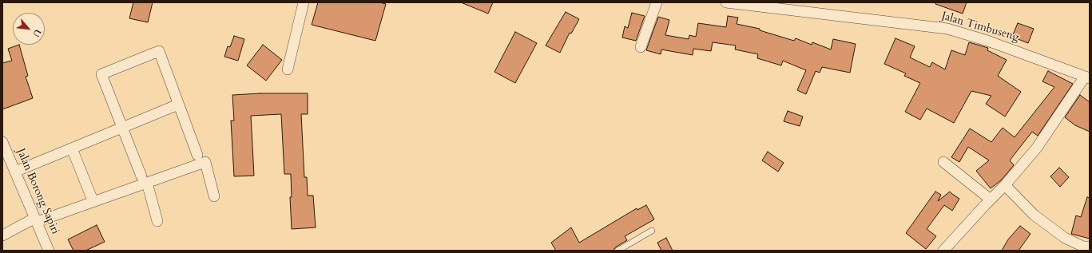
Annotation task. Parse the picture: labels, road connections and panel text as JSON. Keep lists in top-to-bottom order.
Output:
{
  "streets": {
    "street": ["Jalan Timbuseng", "Jalan Borong Sapiri"]
  },
  "north": "bottom right"
}
